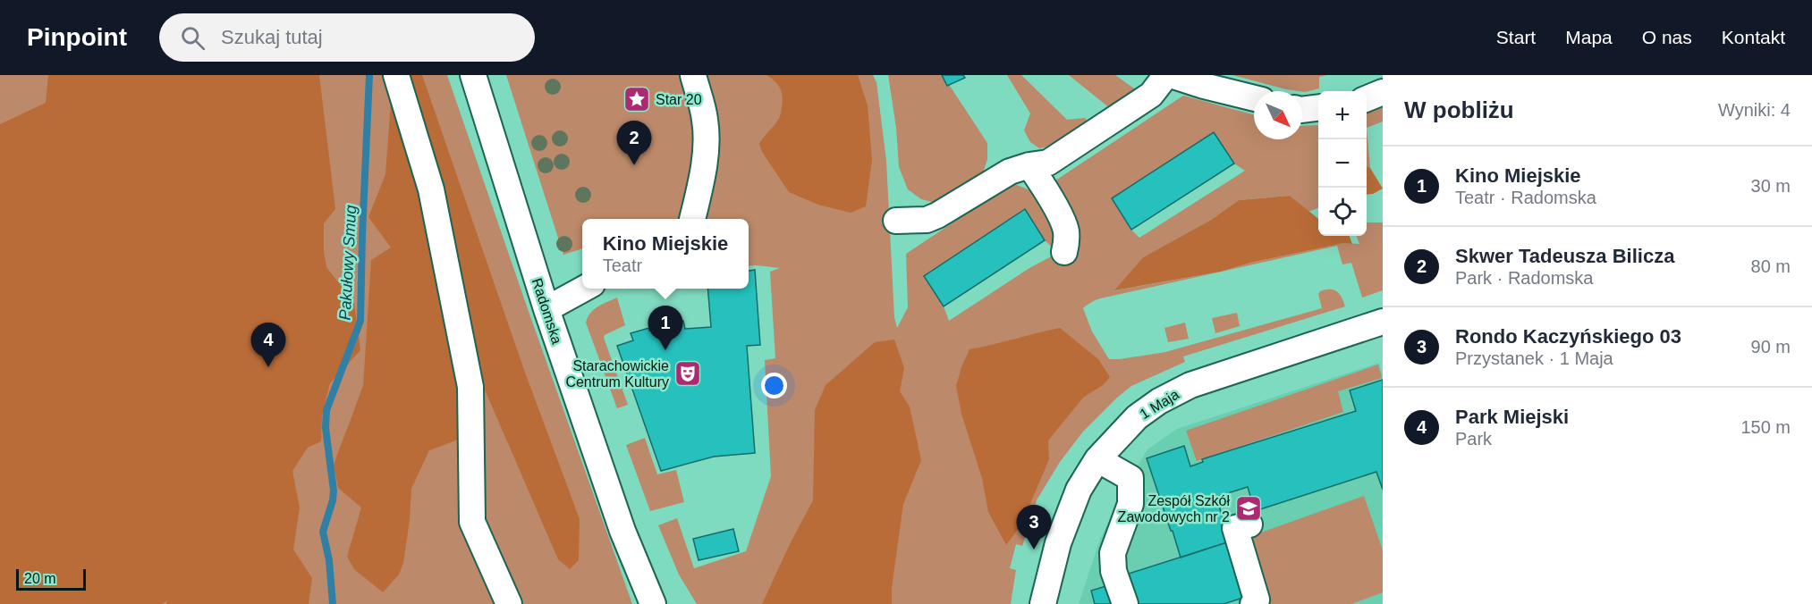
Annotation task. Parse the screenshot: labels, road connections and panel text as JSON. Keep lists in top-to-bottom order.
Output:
{
  "streets": {
    "street": ["Radomska", "1 Maja"]
  },
  "water": ["Pakułowy Smug"],
  "places": {
    "place": ["Star 20"],
    "theatre": ["Starachowickie Centrum Kultury"],
    "school or university": ["Zespół Szkół Zawodowych nr 2"]
  },
  "scale_bar": "20 m",
  "north": "bottom right",
  "page": {
    "header": "Pinpoint",
    "search": "Szukaj tutaj",
    "nav": [
      "Start",
      "Mapa",
      "O nas",
      "Kontakt"
    ],
    "heading": ["W pobliżu", "Wyniki: 4"],
    "map_buttons": ["+", "−"],
    "pins": [
      "2",
      "1",
      "4",
      "3"
    ],
    "list": [
      {
        "mark": "1",
        "name": "Kino Miejskie",
        "note": "Teatr · Radomska",
        "value": "30 m"
      },
      {
        "mark": "2",
        "name": "Skwer Tadeusza Bilicza",
        "note": "Park · Radomska",
        "value": "80 m"
      },
      {
        "mark": "3",
        "name": "Rondo Kaczyńskiego 03",
        "note": "Przystanek · 1 Maja",
        "value": "90 m"
      },
      {
        "mark": "4",
        "name": "Park Miejski",
        "note": "Park",
        "value": "150 m"
      }
    ],
    "popup": ["Kino Miejskie", "Teatr"],
    "scale": "20 m"
  }
}
